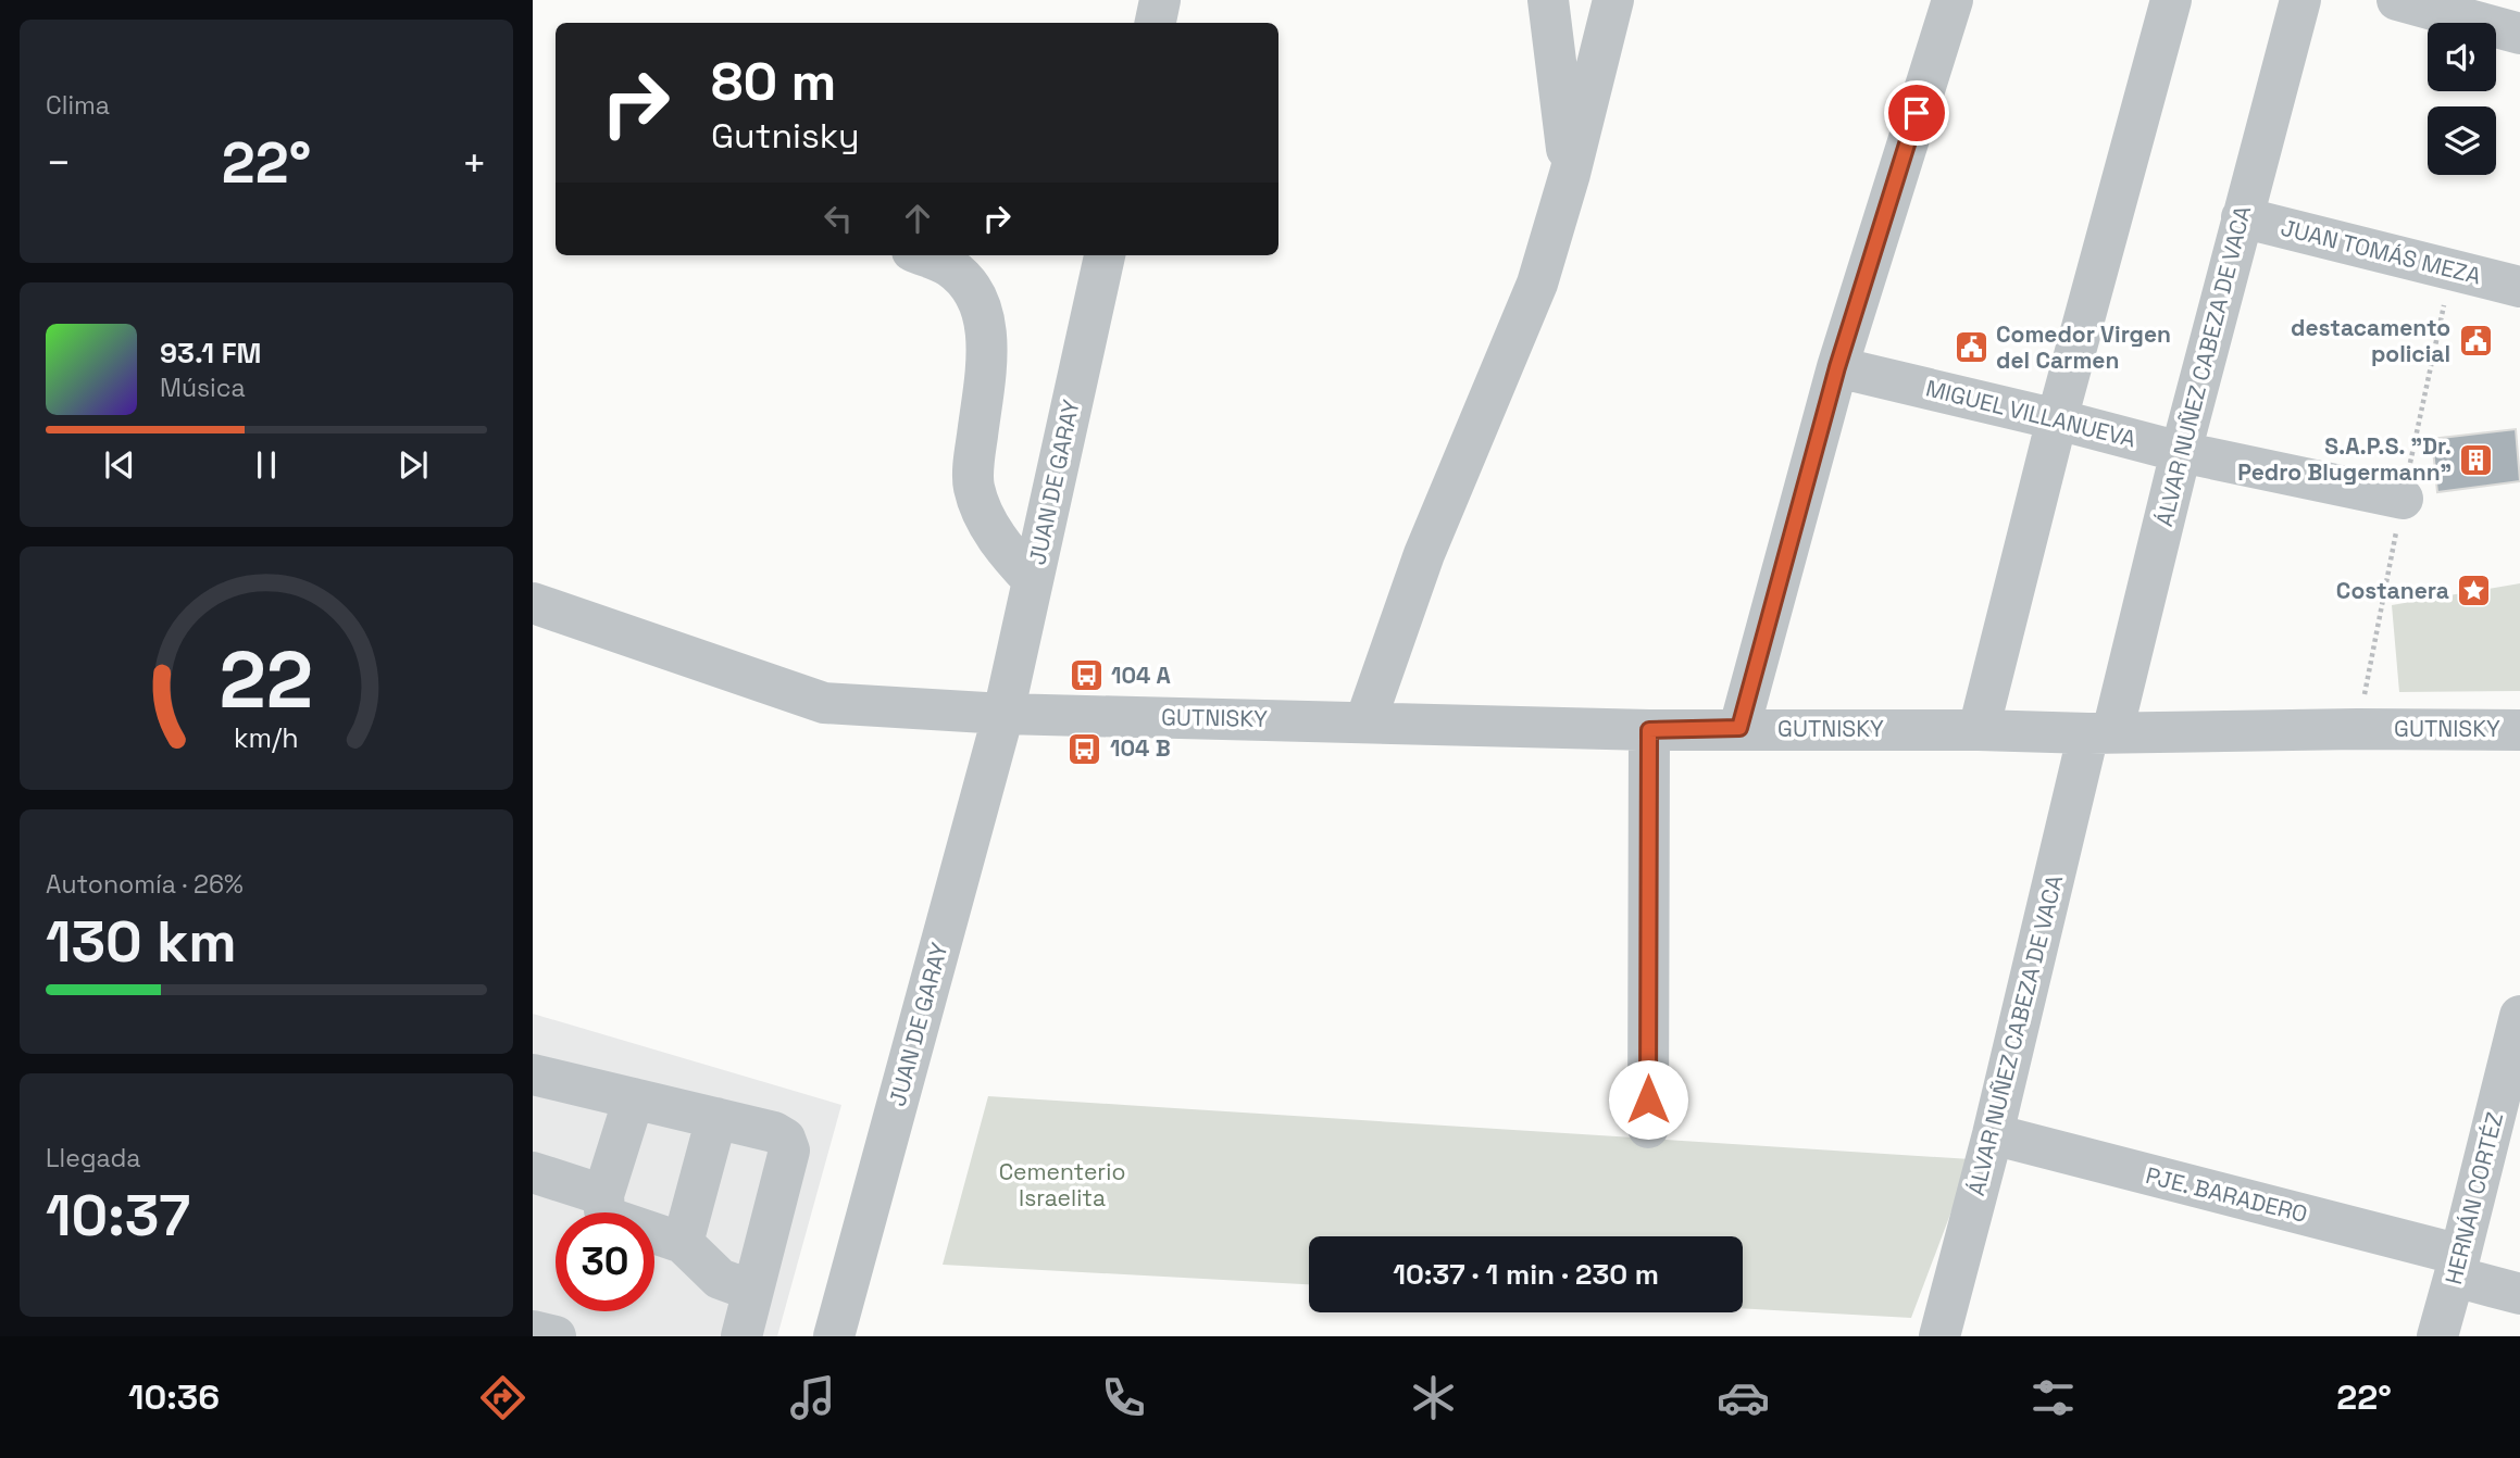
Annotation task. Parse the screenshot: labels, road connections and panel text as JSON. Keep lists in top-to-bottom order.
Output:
{
  "streets": {
    "street": [
      "JUAN TOMÁS MEZA",
      "ÁLVAR NUÑEZ CABEZA DE VACA",
      "MIGUEL VILLANUEVA",
      "JUAN DE GARAY",
      "GUTNISKY",
      "PJE. BARADERO",
      "HERNÁN CORTÉZ"
    ]
  },
  "crossings": [
    ["JUAN TOMÁS MEZA", "ÁLVAR NUÑEZ CABEZA DE VACA"],
    ["ÁLVAR NUÑEZ CABEZA DE VACA", "MIGUEL VILLANUEVA"],
    ["ÁLVAR NUÑEZ CABEZA DE VACA", "GUTNISKY"],
    ["ÁLVAR NUÑEZ CABEZA DE VACA", "PJE. BARADERO"],
    ["JUAN DE GARAY", "GUTNISKY"],
    ["PJE. BARADERO", "HERNÁN CORTÉZ"]
  ],
  "parks": ["Cementerio Israelita"],
  "places": {
    "public building": ["destacamento policial", "Comedor Virgen del Carmen"],
    "building": ["S.A.P.S. \"Dr. Pedro Blugermann\""],
    "place": ["Costanera"],
    "bus stop": ["104 A", "104 B"]
  },
  "page": {
    "tile": [
      "Clima",
      ["Autonomía · 26%", "130 km"],
      ["Llegada", "10:37"]
    ],
    "turn": ["80 m", "Gutnisky"],
    "heat": ["−", "22°", "+"],
    "song": ["93.1 FM", "Música"],
    "limit": "30",
    "trip": "10:37 · 1 min · 230 m",
    "tabs": ["10:36", "22°"],
    "gauge": ["22", "km/h"]
  }
}
